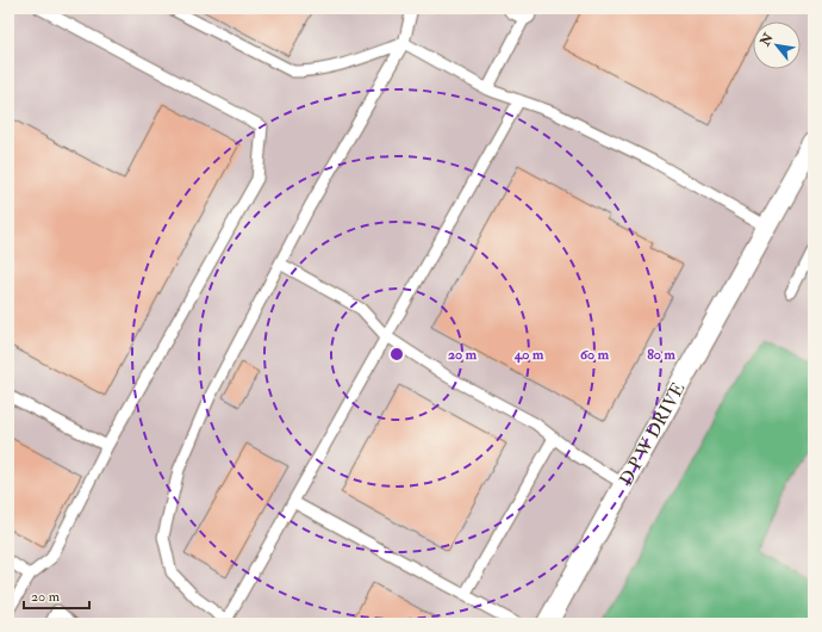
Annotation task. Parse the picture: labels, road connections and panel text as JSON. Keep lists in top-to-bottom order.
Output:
{
  "streets": {
    "street": ["D P W DRIVE"]
  },
  "scale_bar": "20 m",
  "north": "top left",
  "rings": [
    "20 m",
    "40 m",
    "60 m",
    "80 m"
  ]
}
